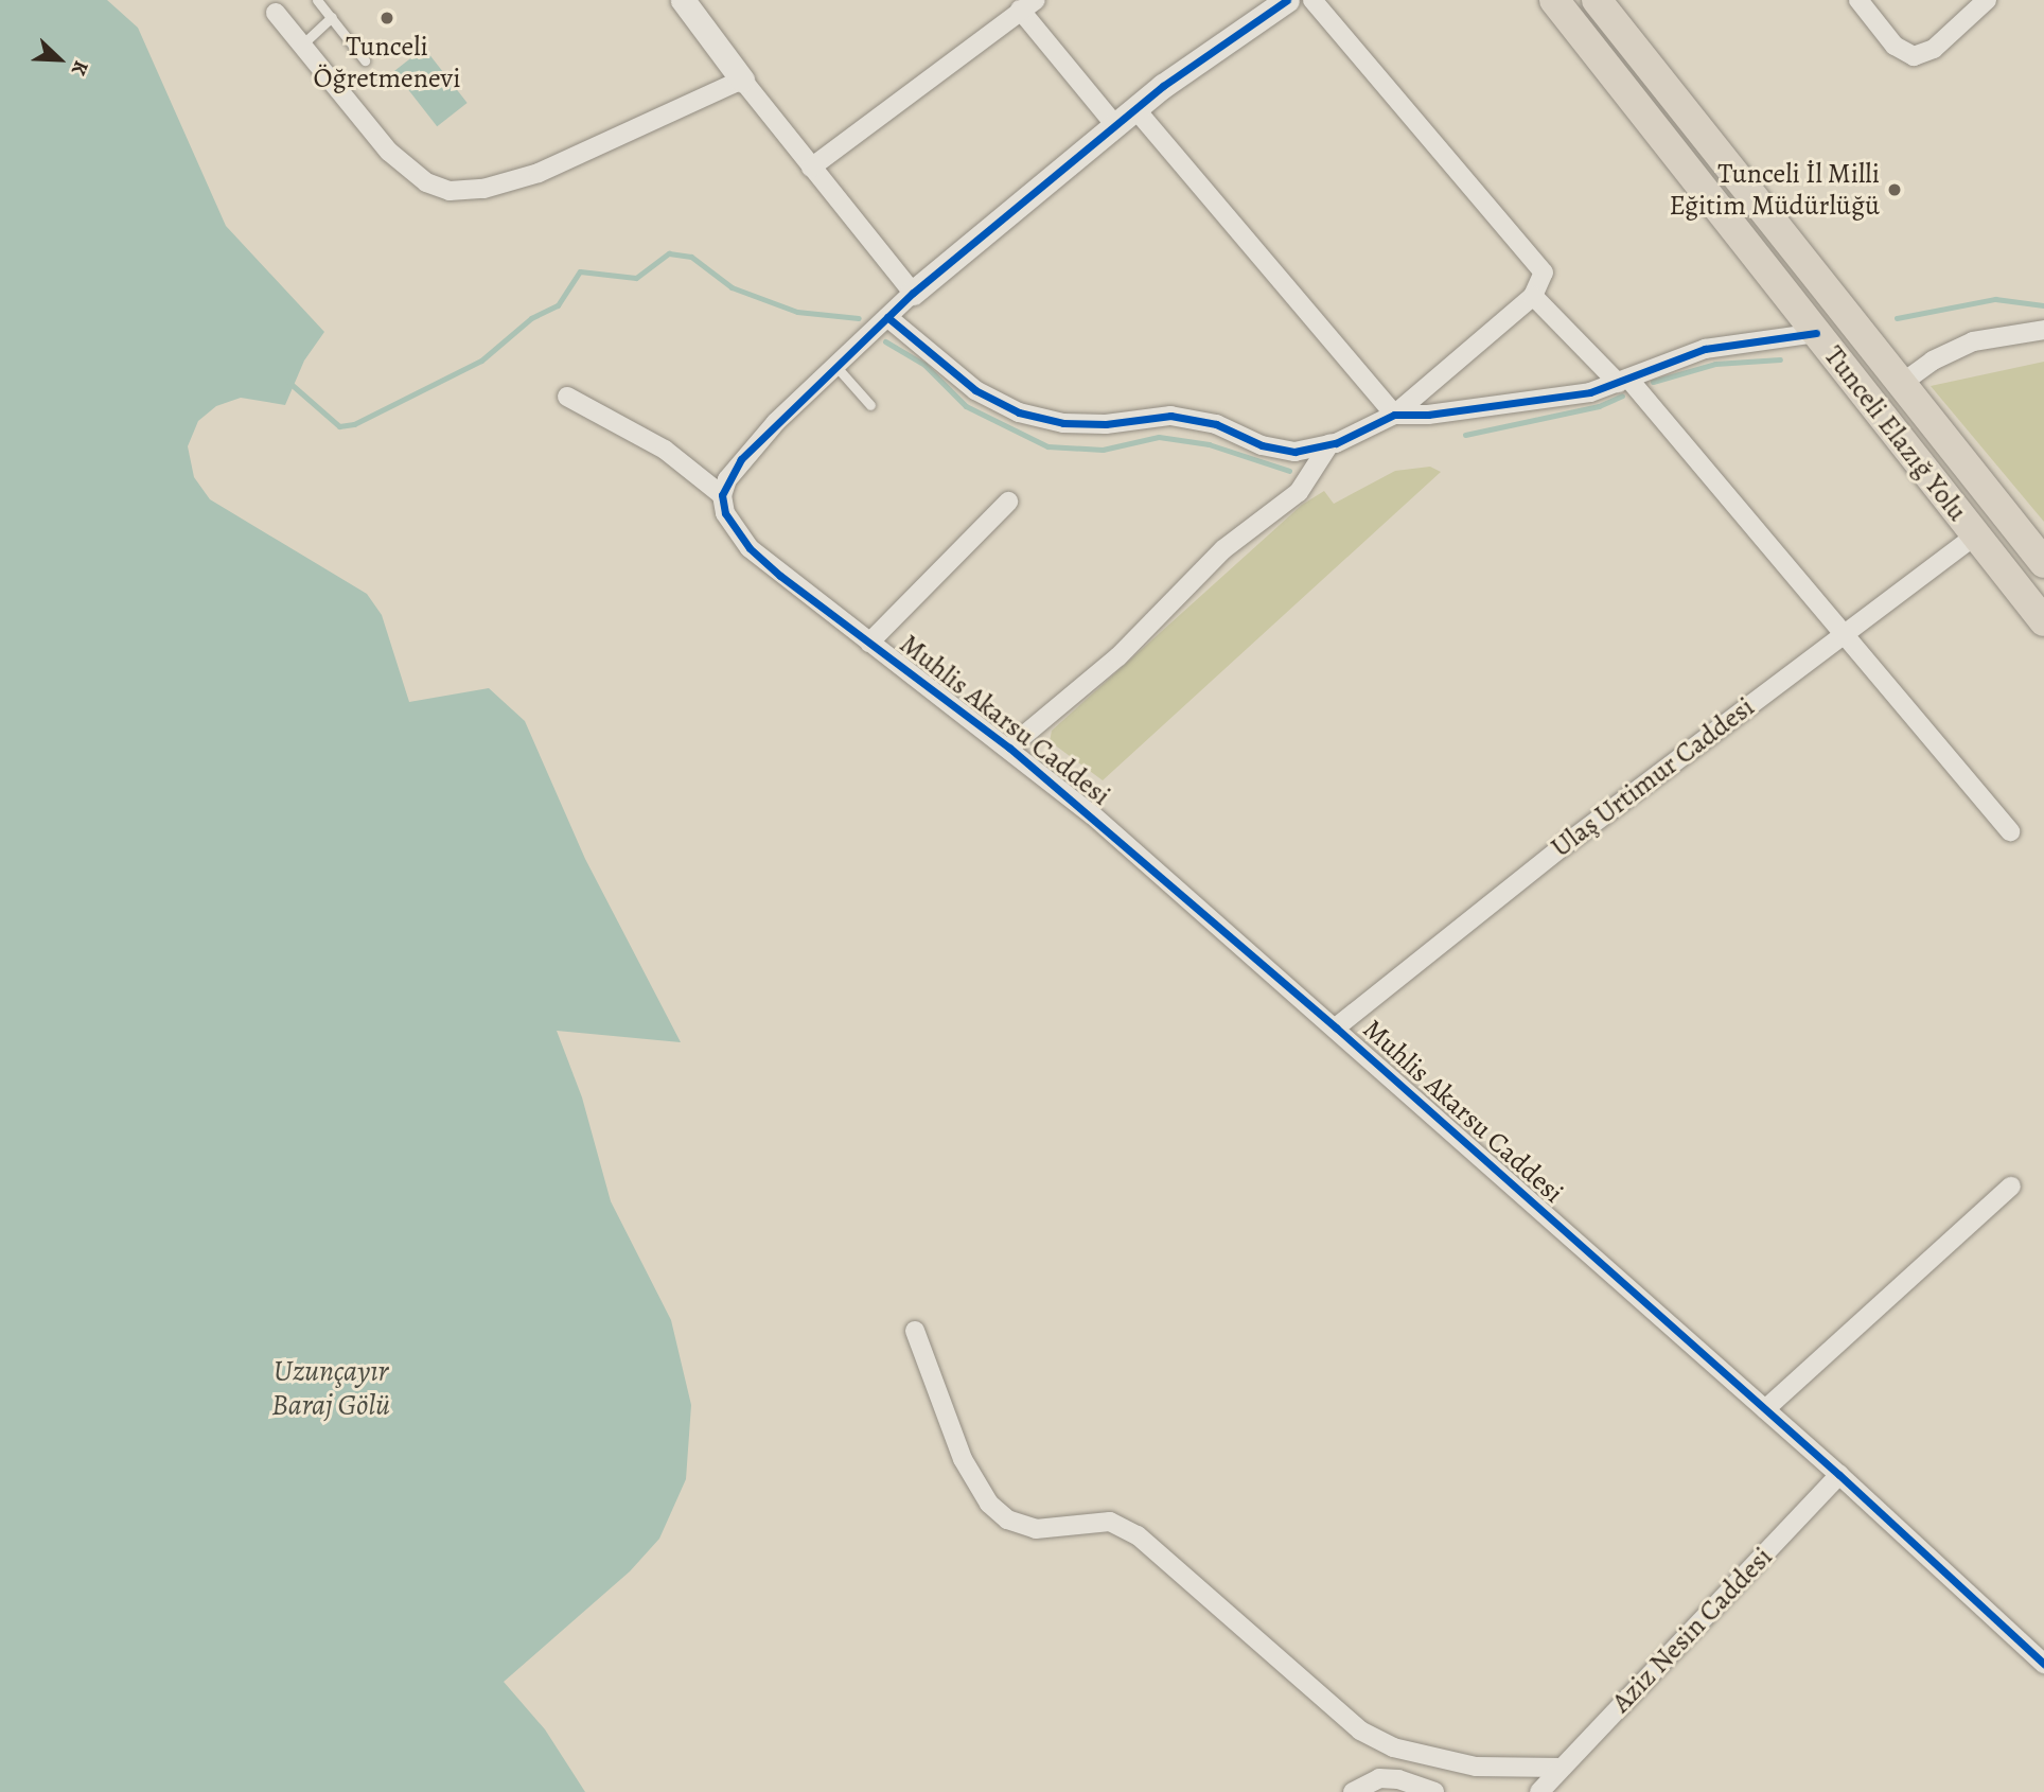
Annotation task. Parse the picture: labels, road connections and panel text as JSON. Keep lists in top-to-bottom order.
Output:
{
  "streets": {
    "main road": ["Tunceli Elazığ Yolu"],
    "street": ["Muhlis Akarsu Caddesi", "Ulaş Urtimur Caddesi", "Aziz Nesin Caddesi"]
  },
  "crossings": [
    ["Tunceli Elazığ Yolu", "Ulaş Urtimur Caddesi"],
    ["Muhlis Akarsu Caddesi", "Ulaş Urtimur Caddesi"],
    ["Muhlis Akarsu Caddesi", "Aziz Nesin Caddesi"]
  ],
  "water": ["Uzunçayır Baraj Gölü"],
  "places": ["Tunceli Öğretmenevi", "Tunceli İl Milli Eğitim Müdürlüğü"],
  "north": "bottom right"
}
